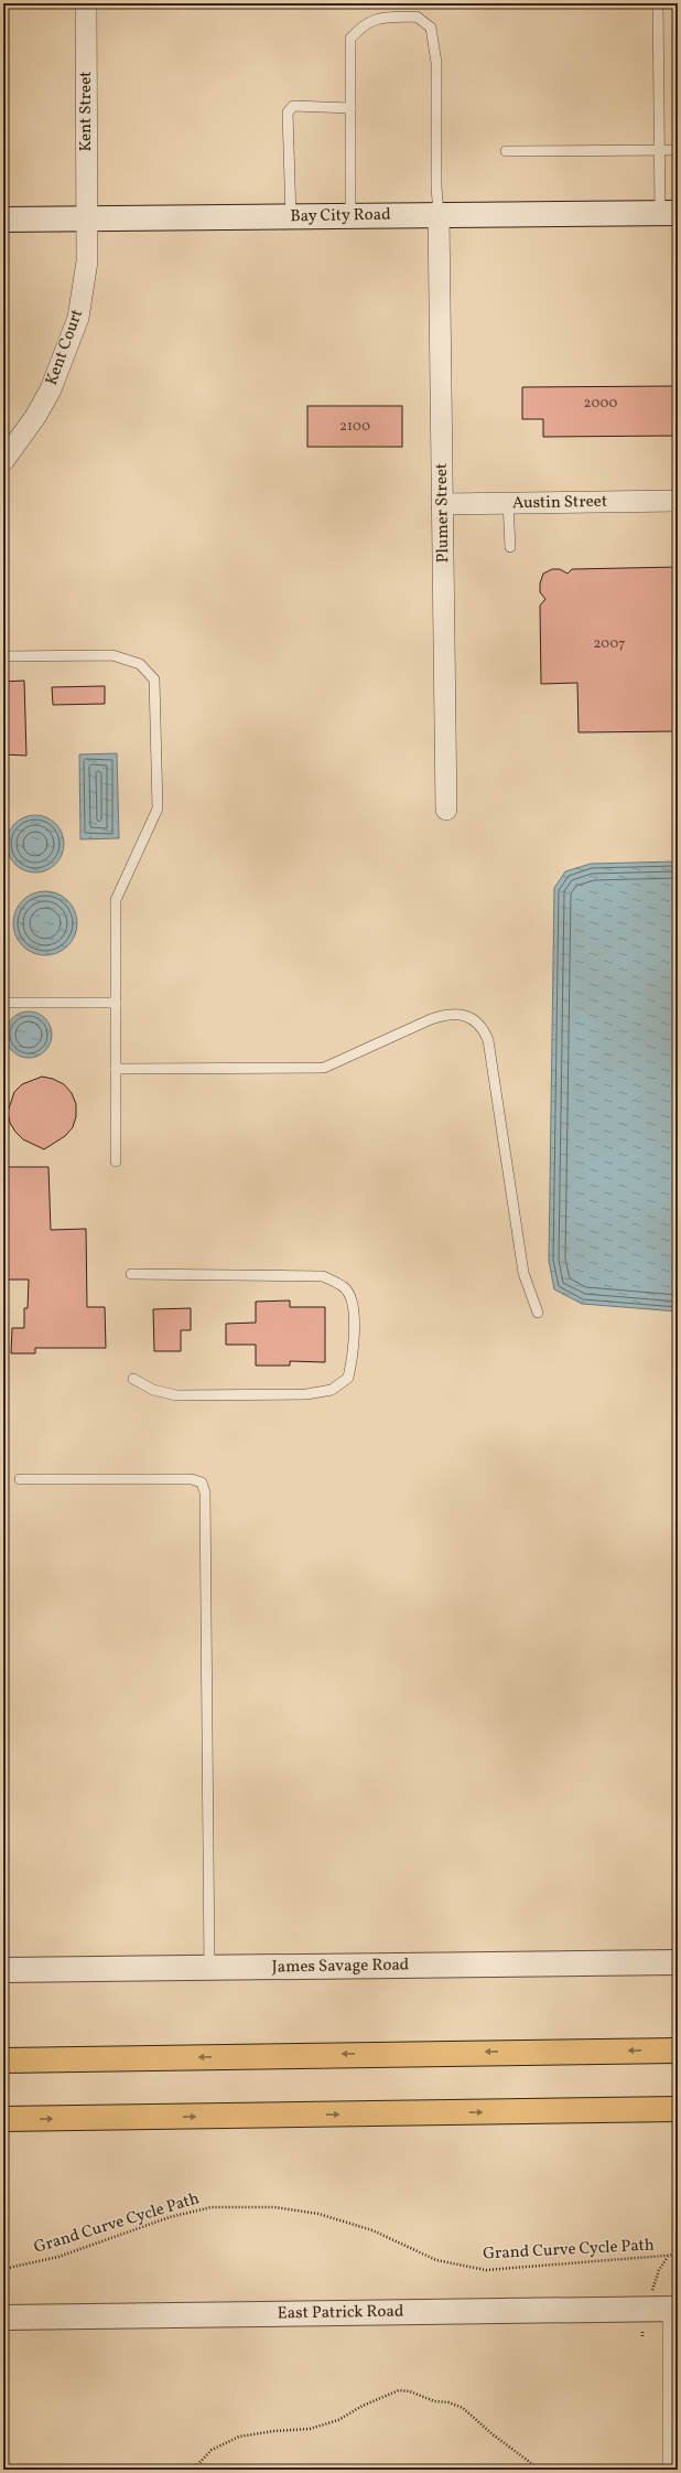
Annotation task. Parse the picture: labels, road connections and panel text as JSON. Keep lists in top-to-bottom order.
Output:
{
  "streets": {
    "street": [
      "Kent Street",
      "Bay City Road",
      "Kent Court",
      "Austin Street",
      "Plumer Street",
      "James Savage Road",
      "East Patrick Road"
    ],
    "path": ["Grand Curve Cycle Path"]
  },
  "crossings": [
    ["Kent Street", "Bay City Road"],
    ["Kent Street", "Kent Court"],
    ["Bay City Road", "Kent Court"],
    ["Bay City Road", "Plumer Street"],
    ["Austin Street", "Plumer Street"]
  ],
  "house_numbers": ["2000", "2100", "2007"]
}
